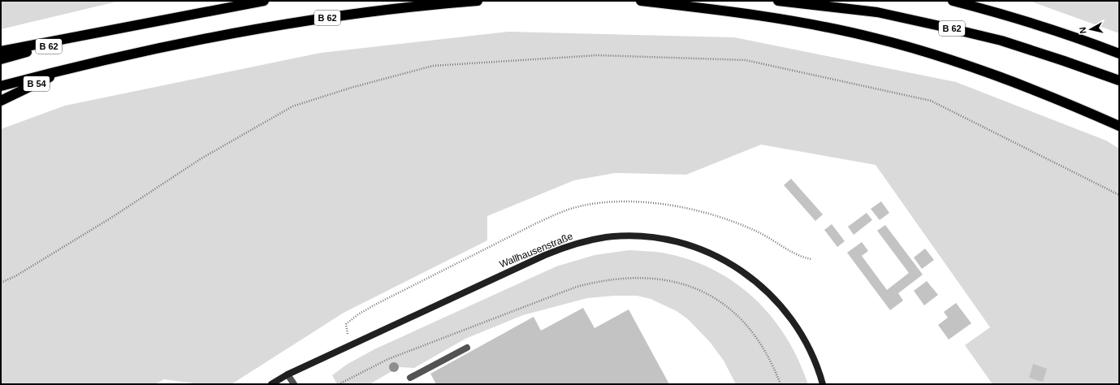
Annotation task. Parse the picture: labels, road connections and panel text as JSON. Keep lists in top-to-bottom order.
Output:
{
  "streets": {
    "highway": ["B 62", "B 54"],
    "street": ["Wallhausenstraße"]
  },
  "crossings": [
    ["B 62", "B 54"]
  ],
  "north": "left"
}
